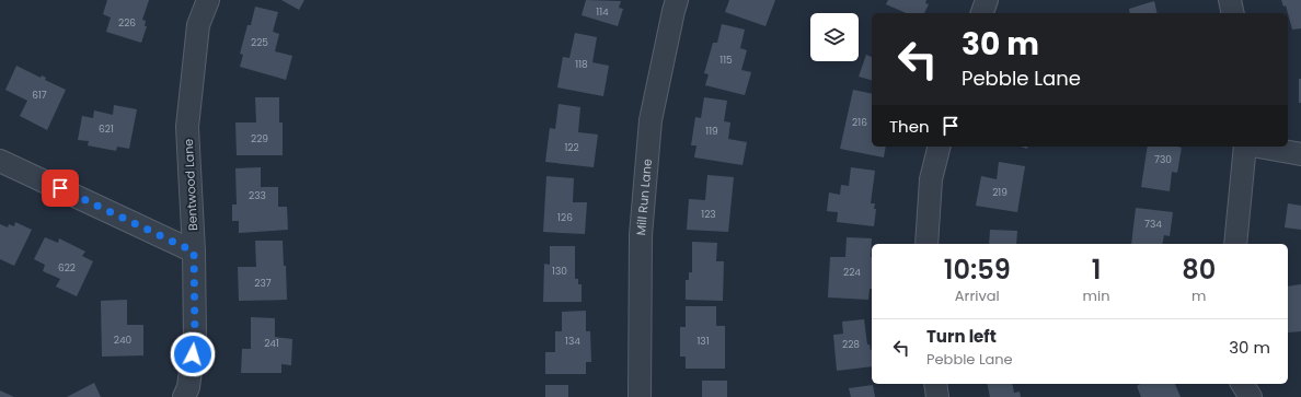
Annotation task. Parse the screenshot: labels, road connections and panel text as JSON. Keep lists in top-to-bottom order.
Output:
{
  "streets": {
    "street": ["Bentwood Lane", "Mill Run Lane"]
  },
  "house_numbers": [
    "114",
    "226",
    "225",
    "115",
    "118",
    "617",
    "216",
    "621",
    "119",
    "229",
    "122",
    "730",
    "219",
    "233",
    "123",
    "126",
    "734",
    "622",
    "130",
    "224",
    "237",
    "240",
    "134",
    "131",
    "241",
    "228"
  ],
  "page": {
    "turn": ["30 m", "Pebble Lane"],
    "then": "Then",
    "eta": [
      "10:59",
      "Arrival",
      "1",
      "min",
      "80",
      "m"
    ],
    "list": [
      {
        "name": "Turn left",
        "note": "Pebble Lane",
        "value": "30 m"
      }
    ]
  }
}
